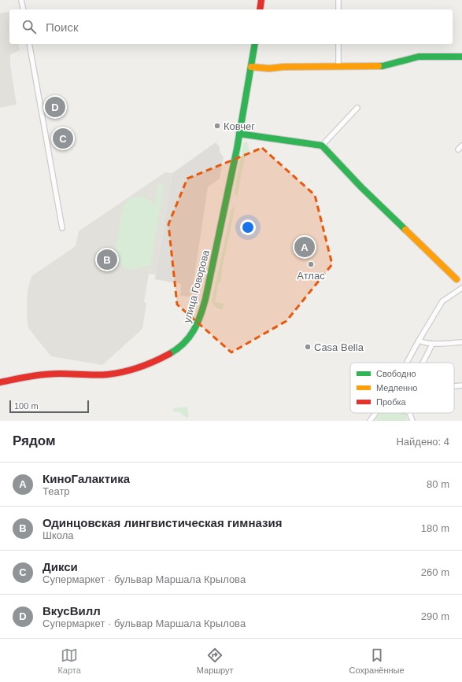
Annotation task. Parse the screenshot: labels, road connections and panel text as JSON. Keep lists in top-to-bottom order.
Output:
{
  "streets": {
    "main road": ["улица Говорова"]
  },
  "places": ["Ковчег", "Атлас", "Casa Bella"],
  "legend": ["Свободно", "Медленно", "Пробка"],
  "scale_bar": "100 m",
  "page": {
    "search": "Поиск",
    "pins": [
      "D",
      "C",
      "A",
      "B"
    ],
    "scale": "100 m",
    "heading": ["Рядом", "Найдено: 4"],
    "list": [
      {
        "mark": "A",
        "name": "КиноГалактика",
        "note": "Театр",
        "value": "80 m"
      },
      {
        "mark": "B",
        "name": "Одинцовская лингвистическая гимназия",
        "note": "Школа",
        "value": "180 m"
      },
      {
        "mark": "C",
        "name": "Дикси",
        "note": "Супермаркет · бульвар Маршала Крылова",
        "value": "260 m"
      },
      {
        "mark": "D",
        "name": "ВкусВилл",
        "note": "Супермаркет · бульвар Маршала Крылова",
        "value": "290 m"
      }
    ],
    "nav": ["Карта", "Маршрут", "Сохранённые"]
  }
}
